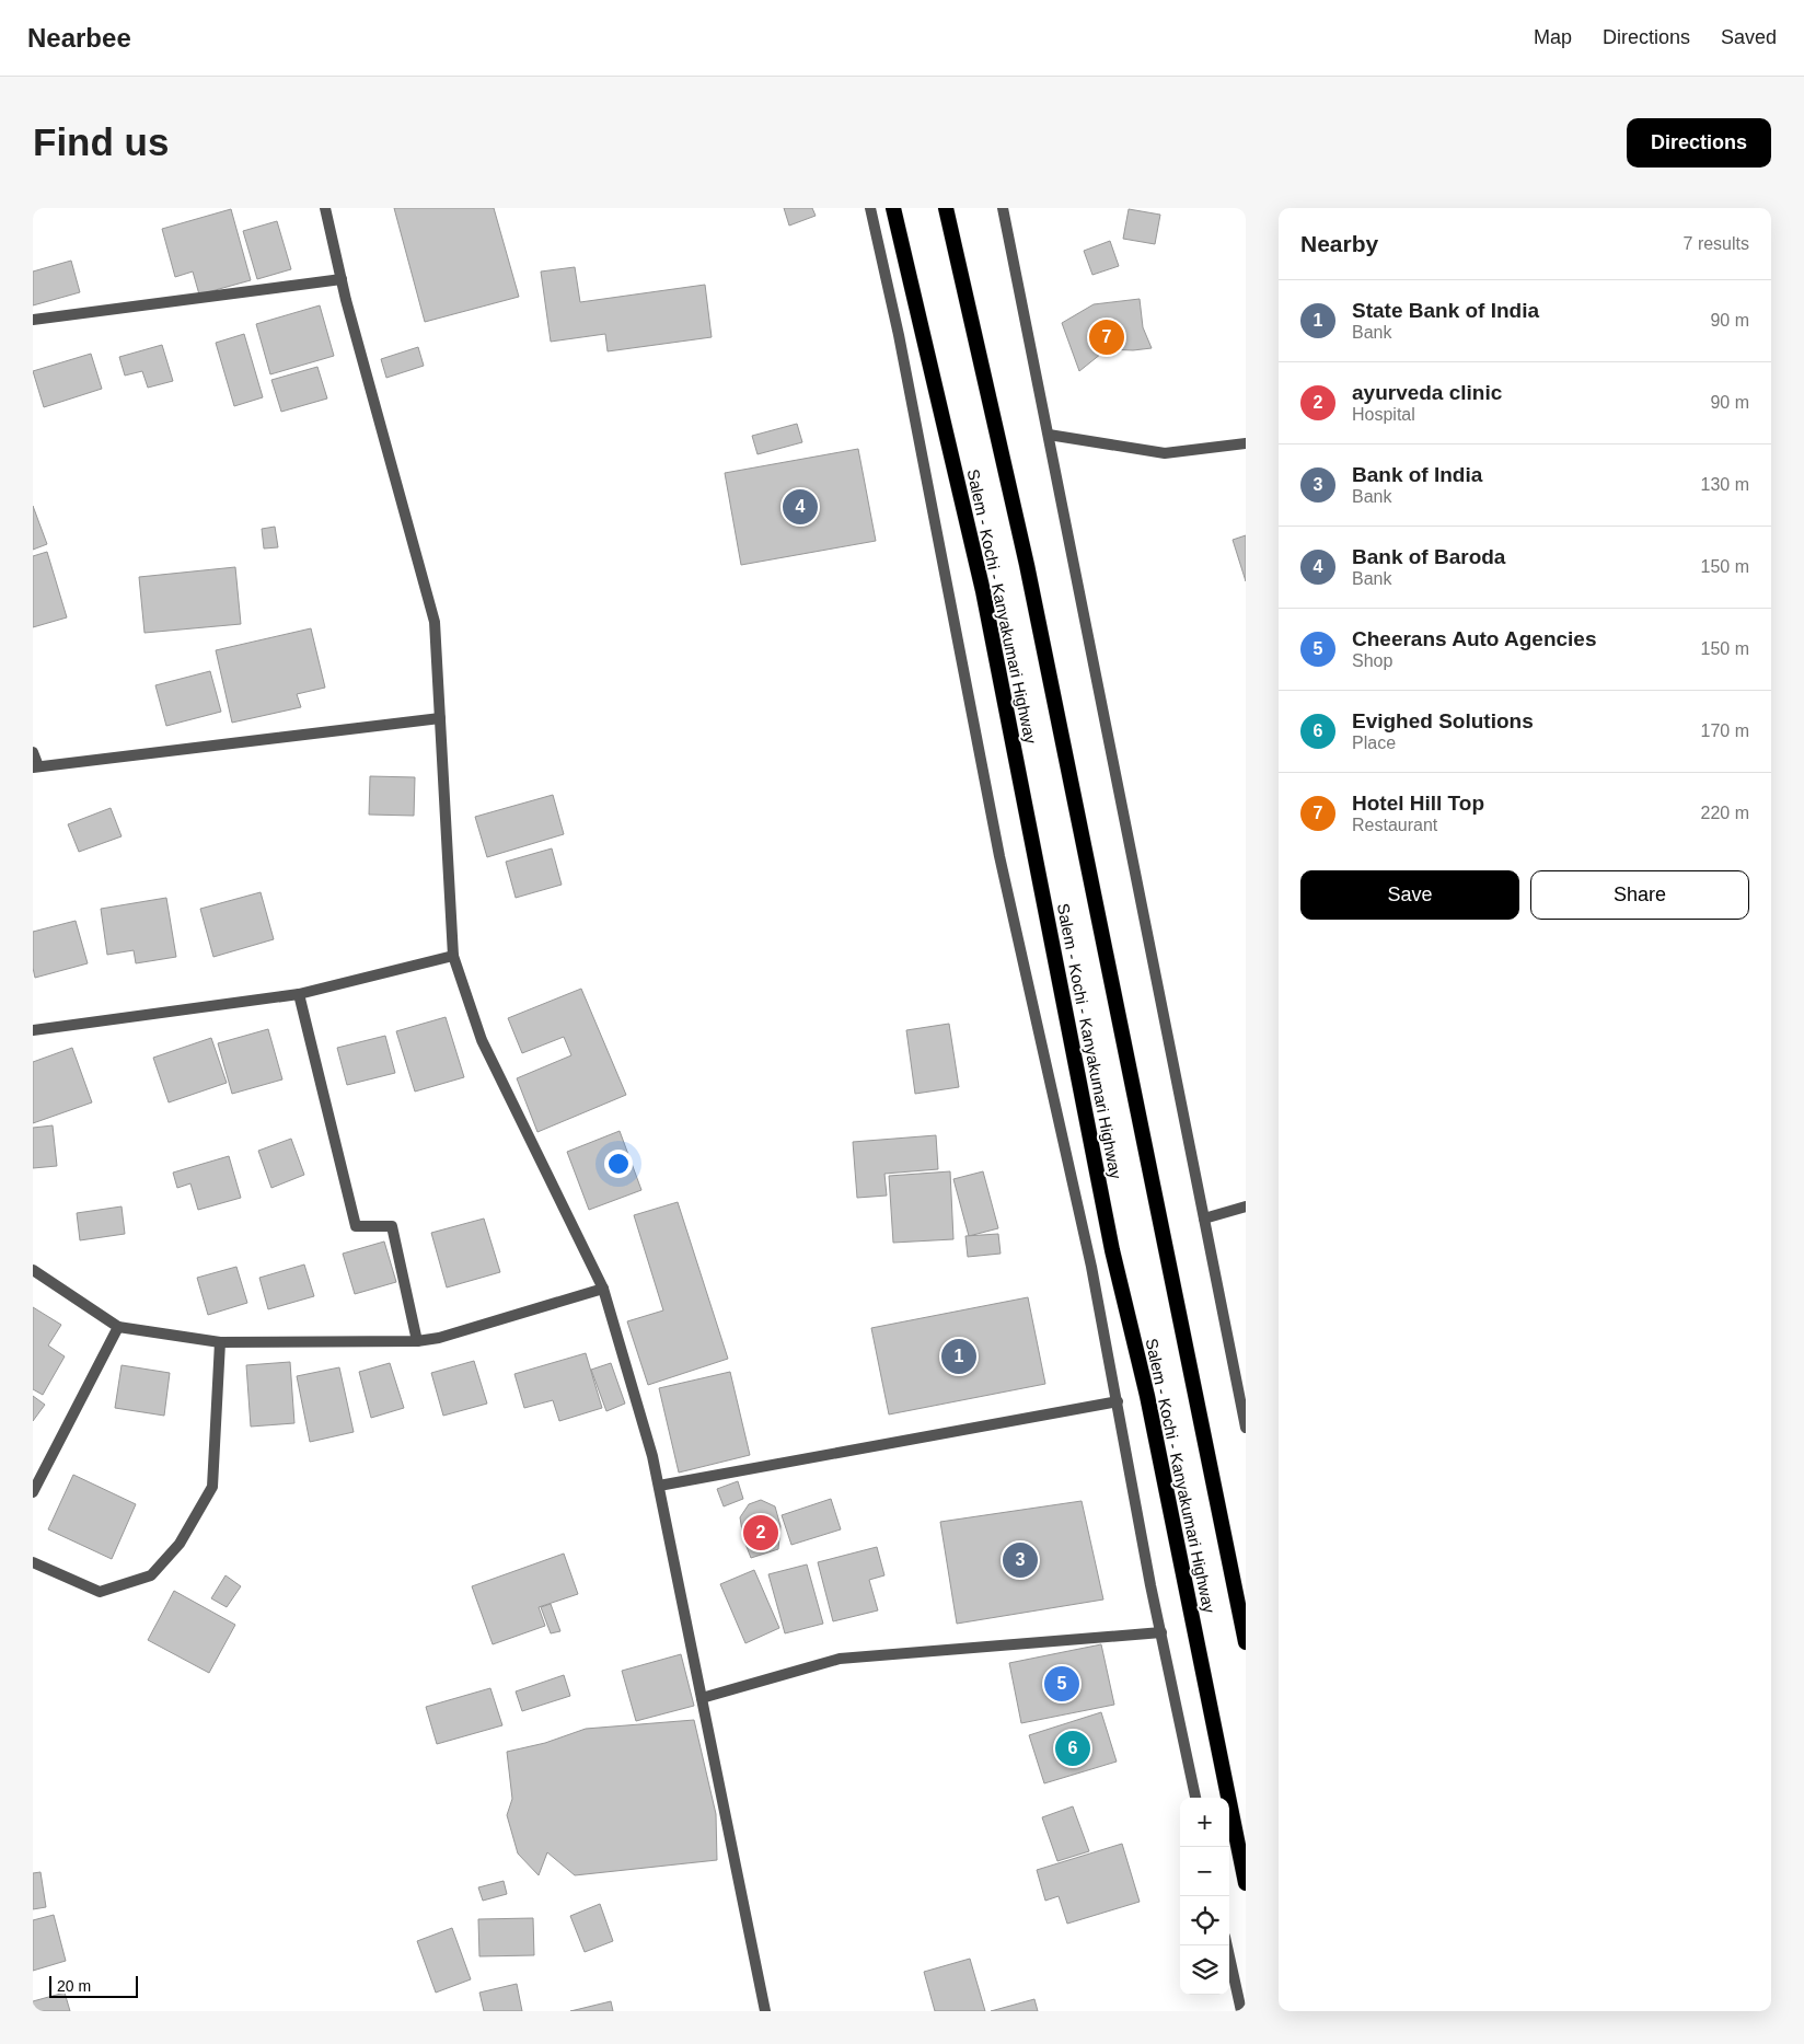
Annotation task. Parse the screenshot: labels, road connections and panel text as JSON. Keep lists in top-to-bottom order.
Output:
{
  "streets": {
    "highway": ["Salem - Kochi - Kanyakumari Highway"]
  },
  "scale_bar": "20 m",
  "page": {
    "header": "Nearbee",
    "nav": ["Map", "Directions", "Saved"],
    "buttons": [
      "Directions",
      ["Save", "Share"]
    ],
    "title": "Find us",
    "heading": ["Nearby", "7 results"],
    "list": [
      {
        "mark": "1",
        "name": "State Bank of India",
        "note": "Bank",
        "value": "90 m"
      },
      {
        "mark": "2",
        "name": "ayurveda clinic",
        "note": "Hospital",
        "value": "90 m"
      },
      {
        "mark": "3",
        "name": "Bank of India",
        "note": "Bank",
        "value": "130 m"
      },
      {
        "mark": "4",
        "name": "Bank of Baroda",
        "note": "Bank",
        "value": "150 m"
      },
      {
        "mark": "5",
        "name": "Cheerans Auto Agencies",
        "note": "Shop",
        "value": "150 m"
      },
      {
        "mark": "6",
        "name": "Evighed Solutions",
        "note": "Place",
        "value": "170 m"
      },
      {
        "mark": "7",
        "name": "Hotel Hill Top",
        "note": "Restaurant",
        "value": "220 m"
      }
    ],
    "pins": [
      "7",
      "4",
      "1",
      "2",
      "3",
      "5",
      "6"
    ],
    "map_buttons": ["+", "−"],
    "scale": "20 m"
  }
}
